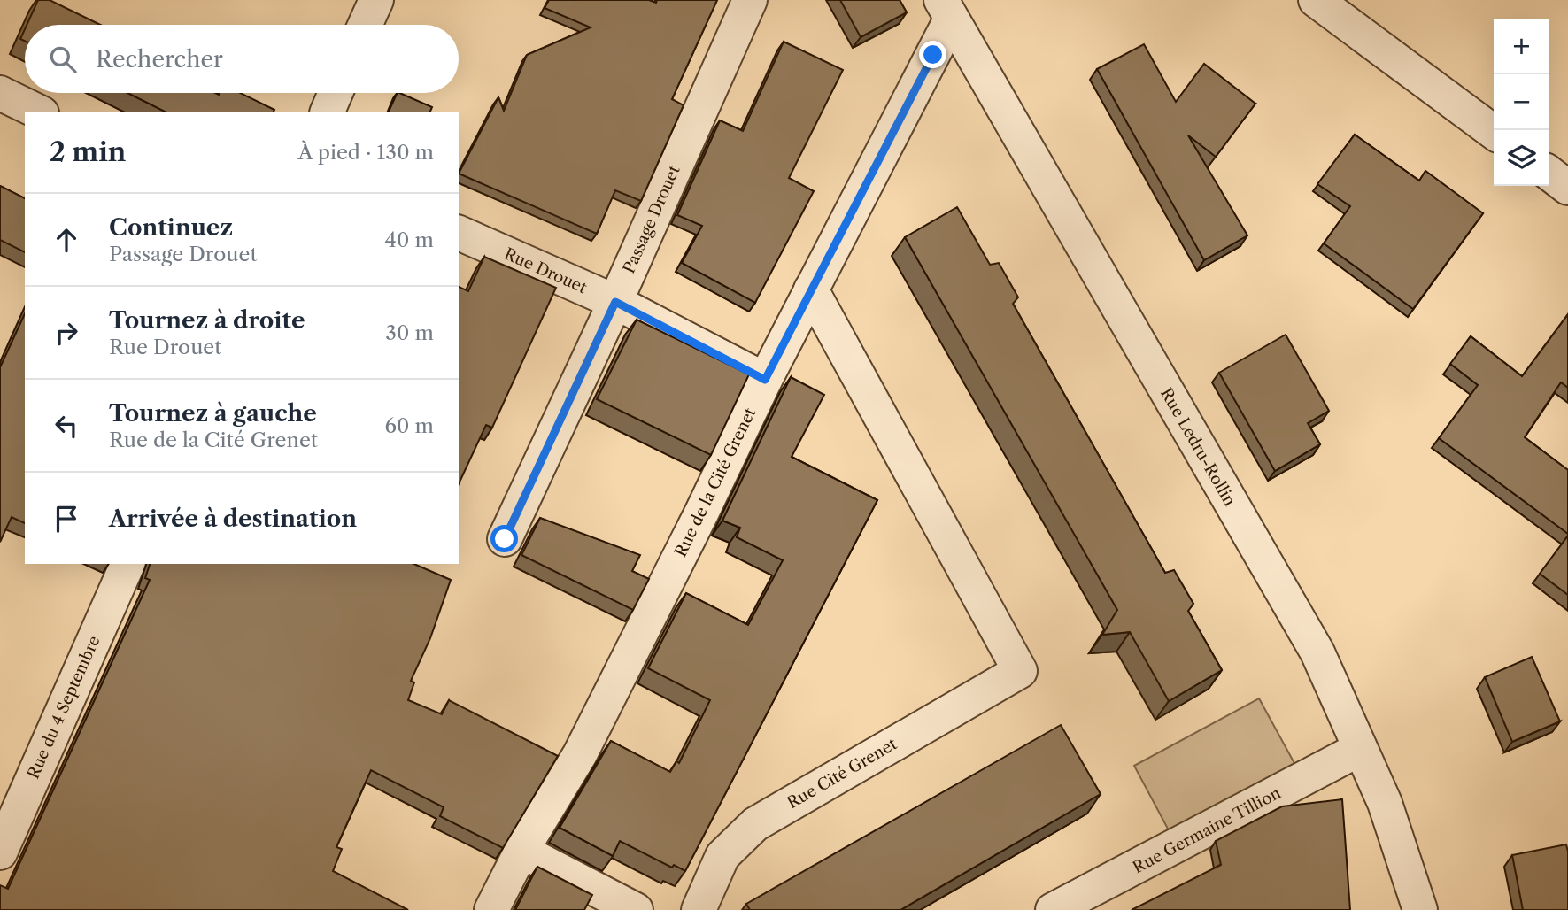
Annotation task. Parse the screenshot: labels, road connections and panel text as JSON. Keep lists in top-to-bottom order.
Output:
{
  "streets": {
    "street": [
      "Passage Drouet",
      "Rue Drouet",
      "Rue Ledru-Rollin",
      "Rue de la Cité Grenet",
      "Rue du 4 Septembre",
      "Rue Cité Grenet",
      "Rue Germaine Tillion"
    ]
  },
  "crossings": [
    ["Passage Drouet", "Rue Drouet"],
    ["Rue Drouet", "Rue de la Cité Grenet"],
    ["Rue Ledru-Rollin", "Rue de la Cité Grenet"],
    ["Rue Ledru-Rollin", "Rue Germaine Tillion"],
    ["Rue de la Cité Grenet", "Rue Cité Grenet"]
  ],
  "page": {
    "map_buttons": ["+", "−"],
    "search": "Rechercher",
    "heading": ["2 min", "À pied · 130 m"],
    "list": [
      ["Continuez", "Passage Drouet", "40 m"],
      ["Tournez à droite", "Rue Drouet", "30 m"],
      ["Tournez à gauche", "Rue de la Cité Grenet", "60 m"],
      "Arrivée à destination"
    ]
  }
}
